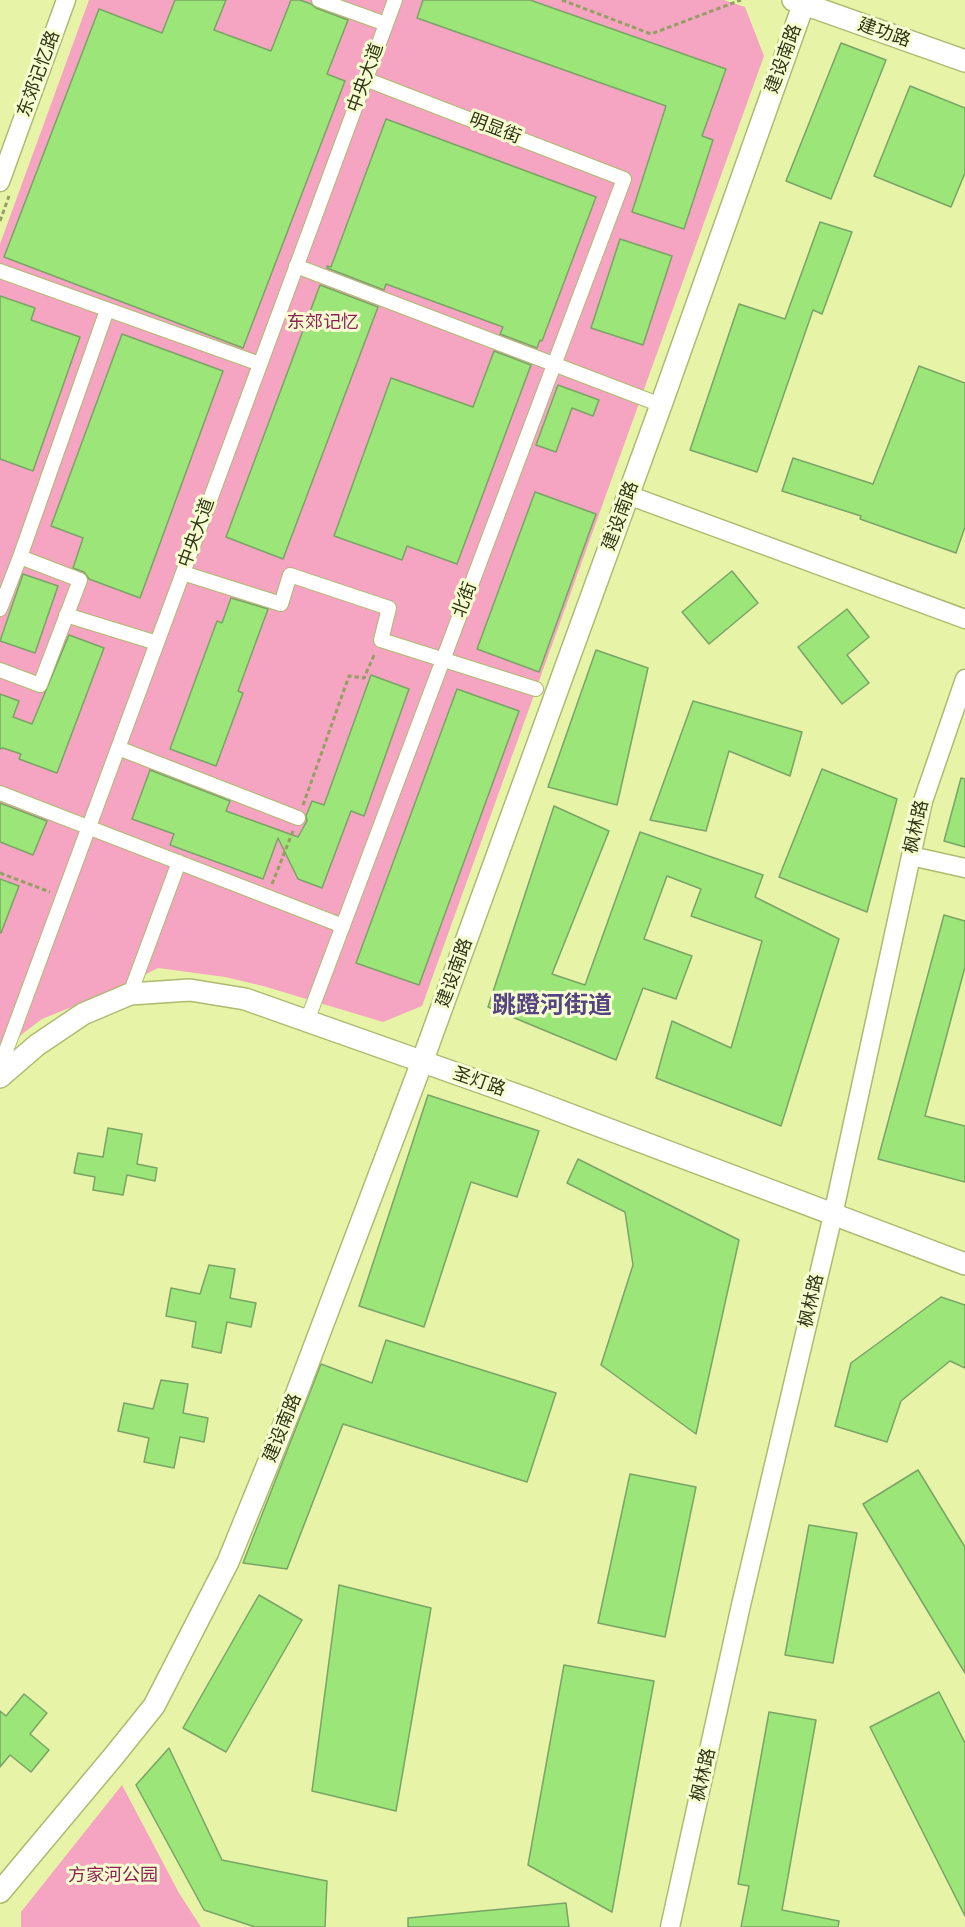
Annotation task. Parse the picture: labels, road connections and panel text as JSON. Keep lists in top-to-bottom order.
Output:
{
  "streets": {
    "street": [
      "建功路",
      "建设南路",
      "东郊记忆路",
      "中央大道",
      "明显街",
      "北街",
      "枫林路",
      "圣灯路"
    ]
  },
  "crossings": [
    ["建功路", "建设南路"],
    ["建设南路", "圣灯路"],
    ["中央大道", "明显街"],
    ["明显街", "北街"],
    ["北街", "圣灯路"],
    ["枫林路", "圣灯路"]
  ],
  "districts": ["跳蹬河街道"],
  "parks": ["东郊记忆", "方家河公园"]
}
